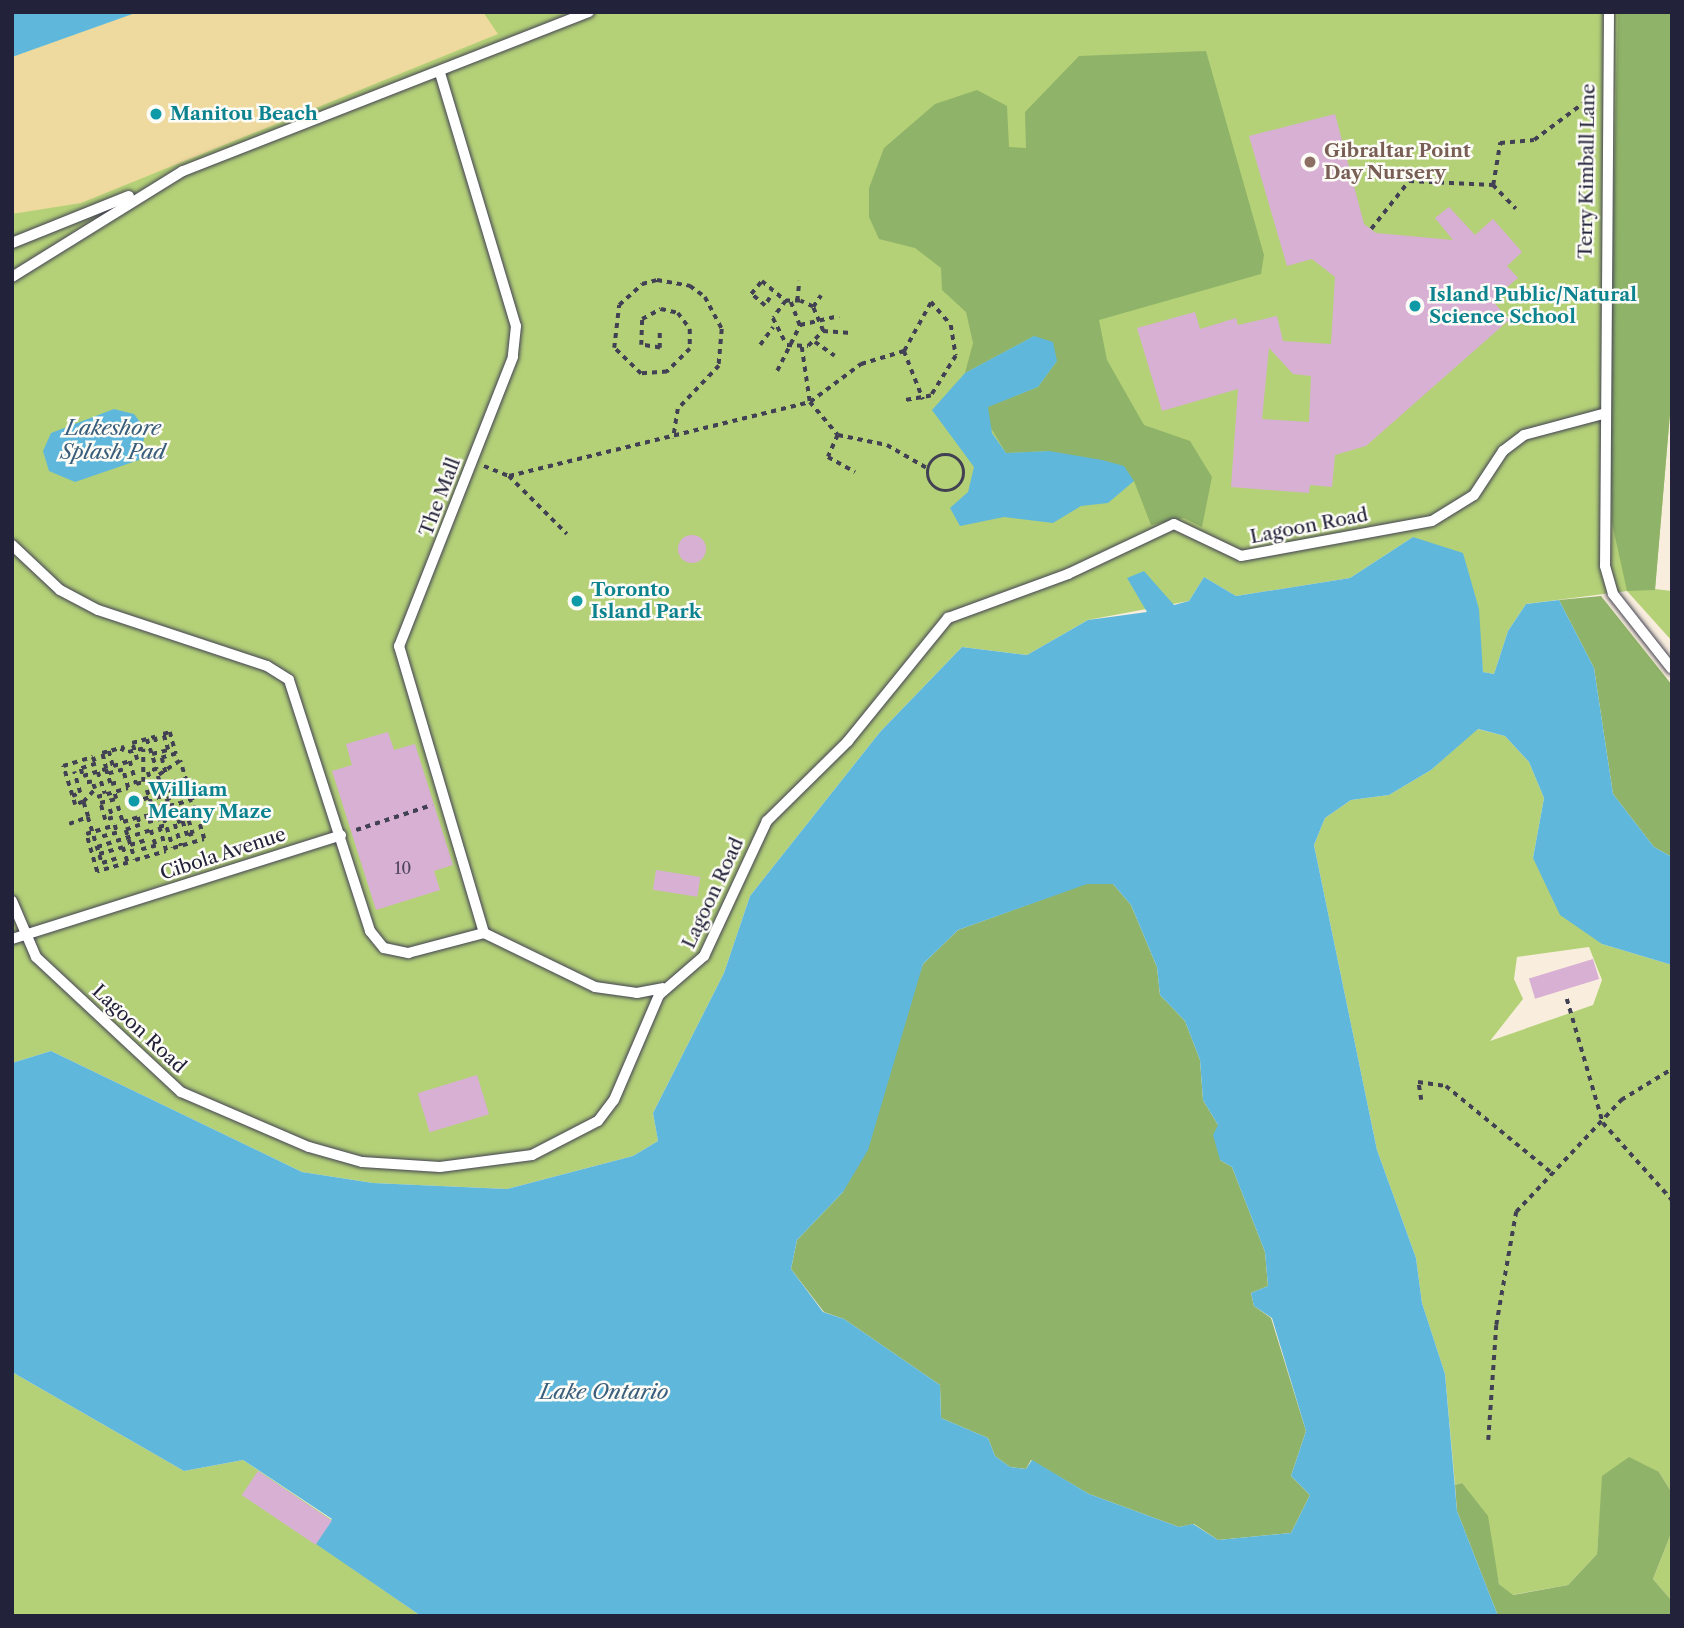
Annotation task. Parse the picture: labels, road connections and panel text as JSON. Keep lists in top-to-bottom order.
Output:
{
  "streets": {
    "lane": [
      "Terry Kimball Lane",
      "The Mall",
      "Lagoon Road",
      "Cibola Avenue"
    ]
  },
  "crossings": [
    ["Terry Kimball Lane", "Lagoon Road"],
    ["Lagoon Road", "Cibola Avenue"]
  ],
  "water": ["Lakeshore Splash Pad", "Lake Ontario"],
  "places": [
    "Manitou Beach",
    "Gibraltar Point Day Nursery",
    "Island Public/Natural Science School",
    "Toronto Island Park",
    "William Meany Maze"
  ],
  "house_numbers": ["10"]
}
